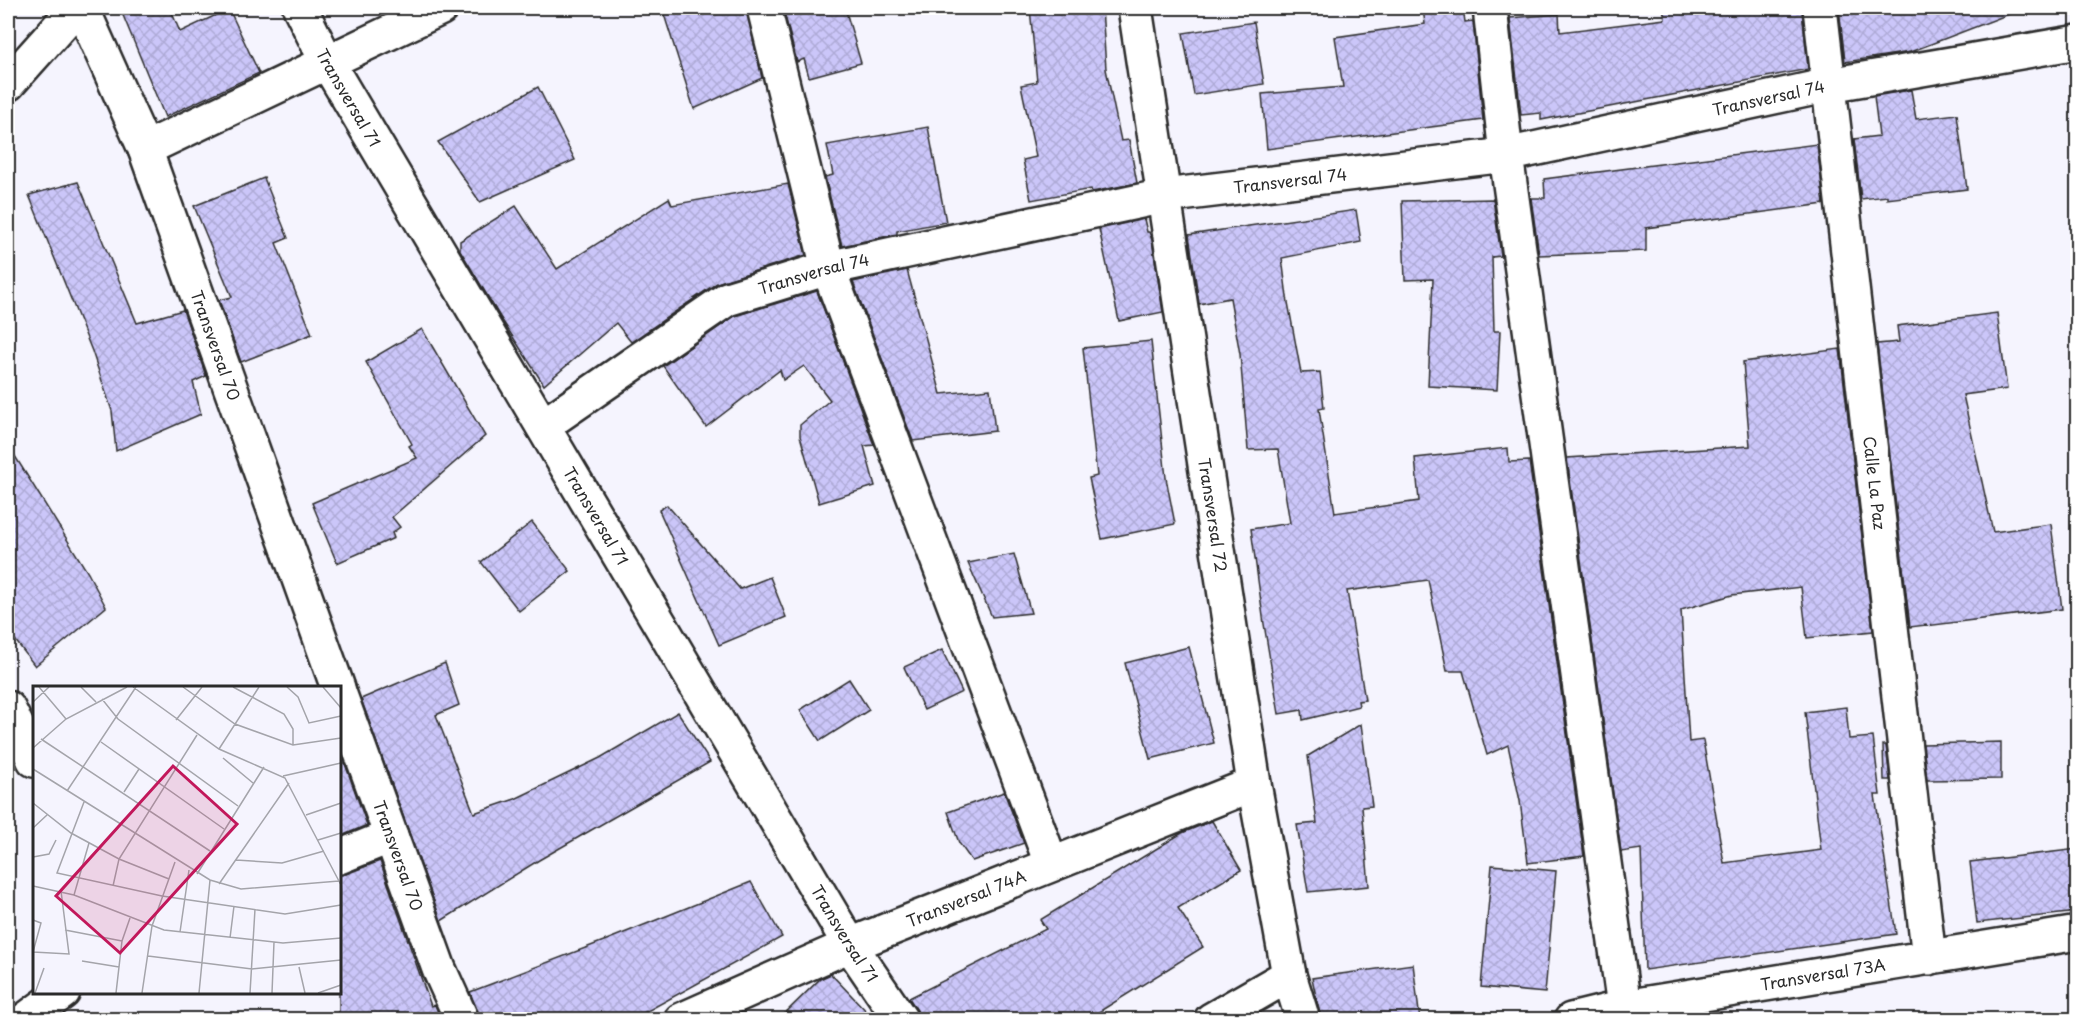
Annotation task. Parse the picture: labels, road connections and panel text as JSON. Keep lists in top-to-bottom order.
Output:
{
  "streets": {
    "street": [
      "Transversal 71",
      "Transversal 74",
      "Transversal 70",
      "Calle La Paz",
      "Transversal 72",
      "Transversal 74A",
      "Transversal 73A"
    ]
  },
  "crossings": [
    ["Transversal 71", "Transversal 74"],
    ["Transversal 71", "Transversal 74A"],
    ["Transversal 74", "Calle La Paz"],
    ["Transversal 74", "Transversal 72"],
    ["Calle La Paz", "Transversal 73A"],
    ["Transversal 72", "Transversal 74A"]
  ]
}
